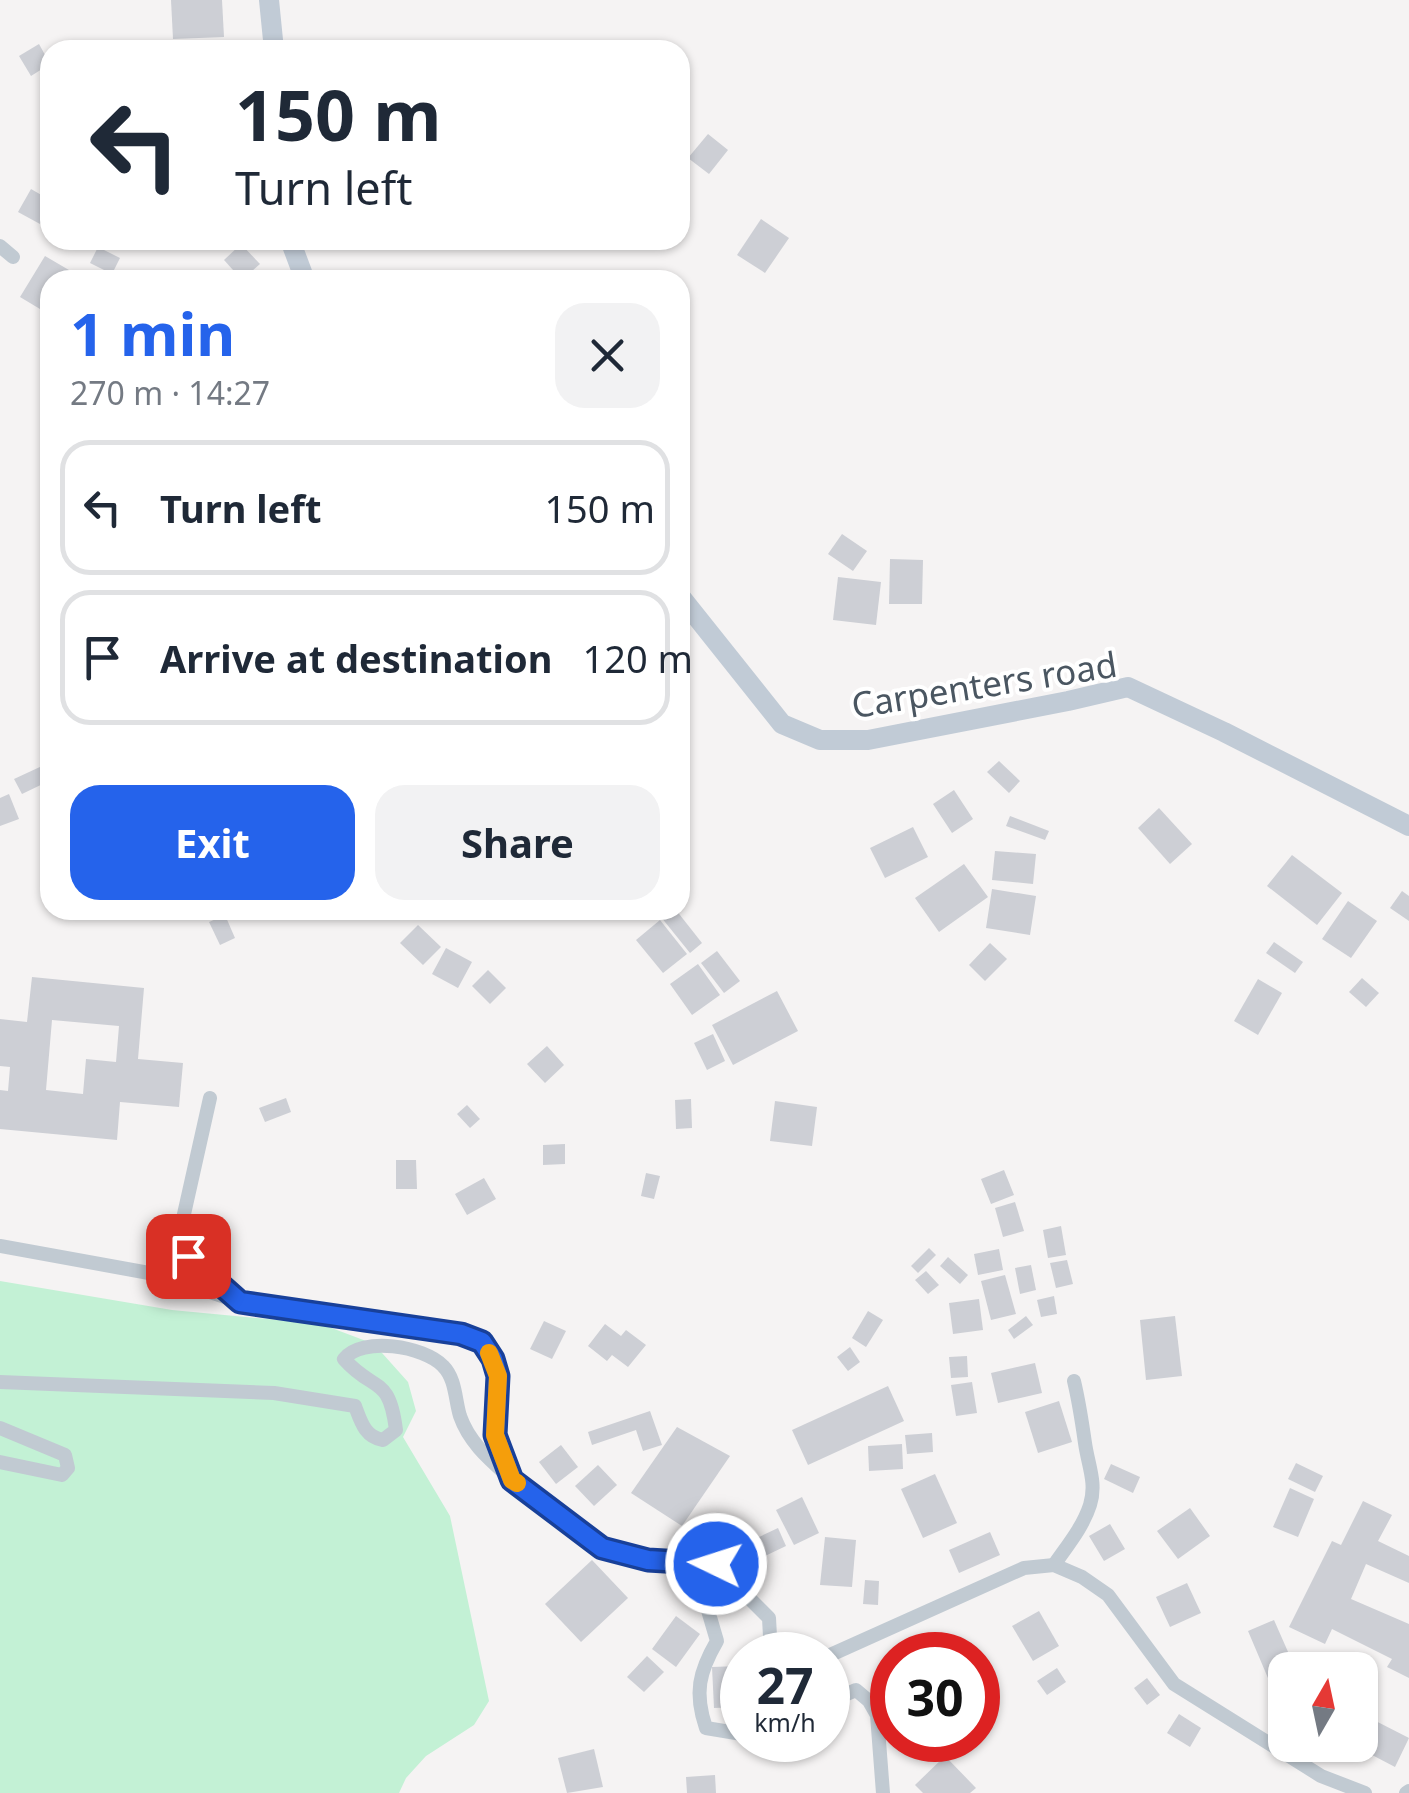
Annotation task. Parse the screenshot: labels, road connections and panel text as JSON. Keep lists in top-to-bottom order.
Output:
{
  "streets": {
    "street": ["Carpenters road"]
  },
  "north": "top",
  "page": {
    "turn": ["150 m", "Turn left"],
    "heading": ["1 min", "270 m · 14:27"],
    "list": [
      {
        "name": "Turn left",
        "value": "150 m"
      },
      {
        "name": "Arrive at destination",
        "value": "120 m"
      }
    ],
    "buttons": ["Exit", "Share"],
    "speed": "27 km/h",
    "limit": "30"
  }
}
